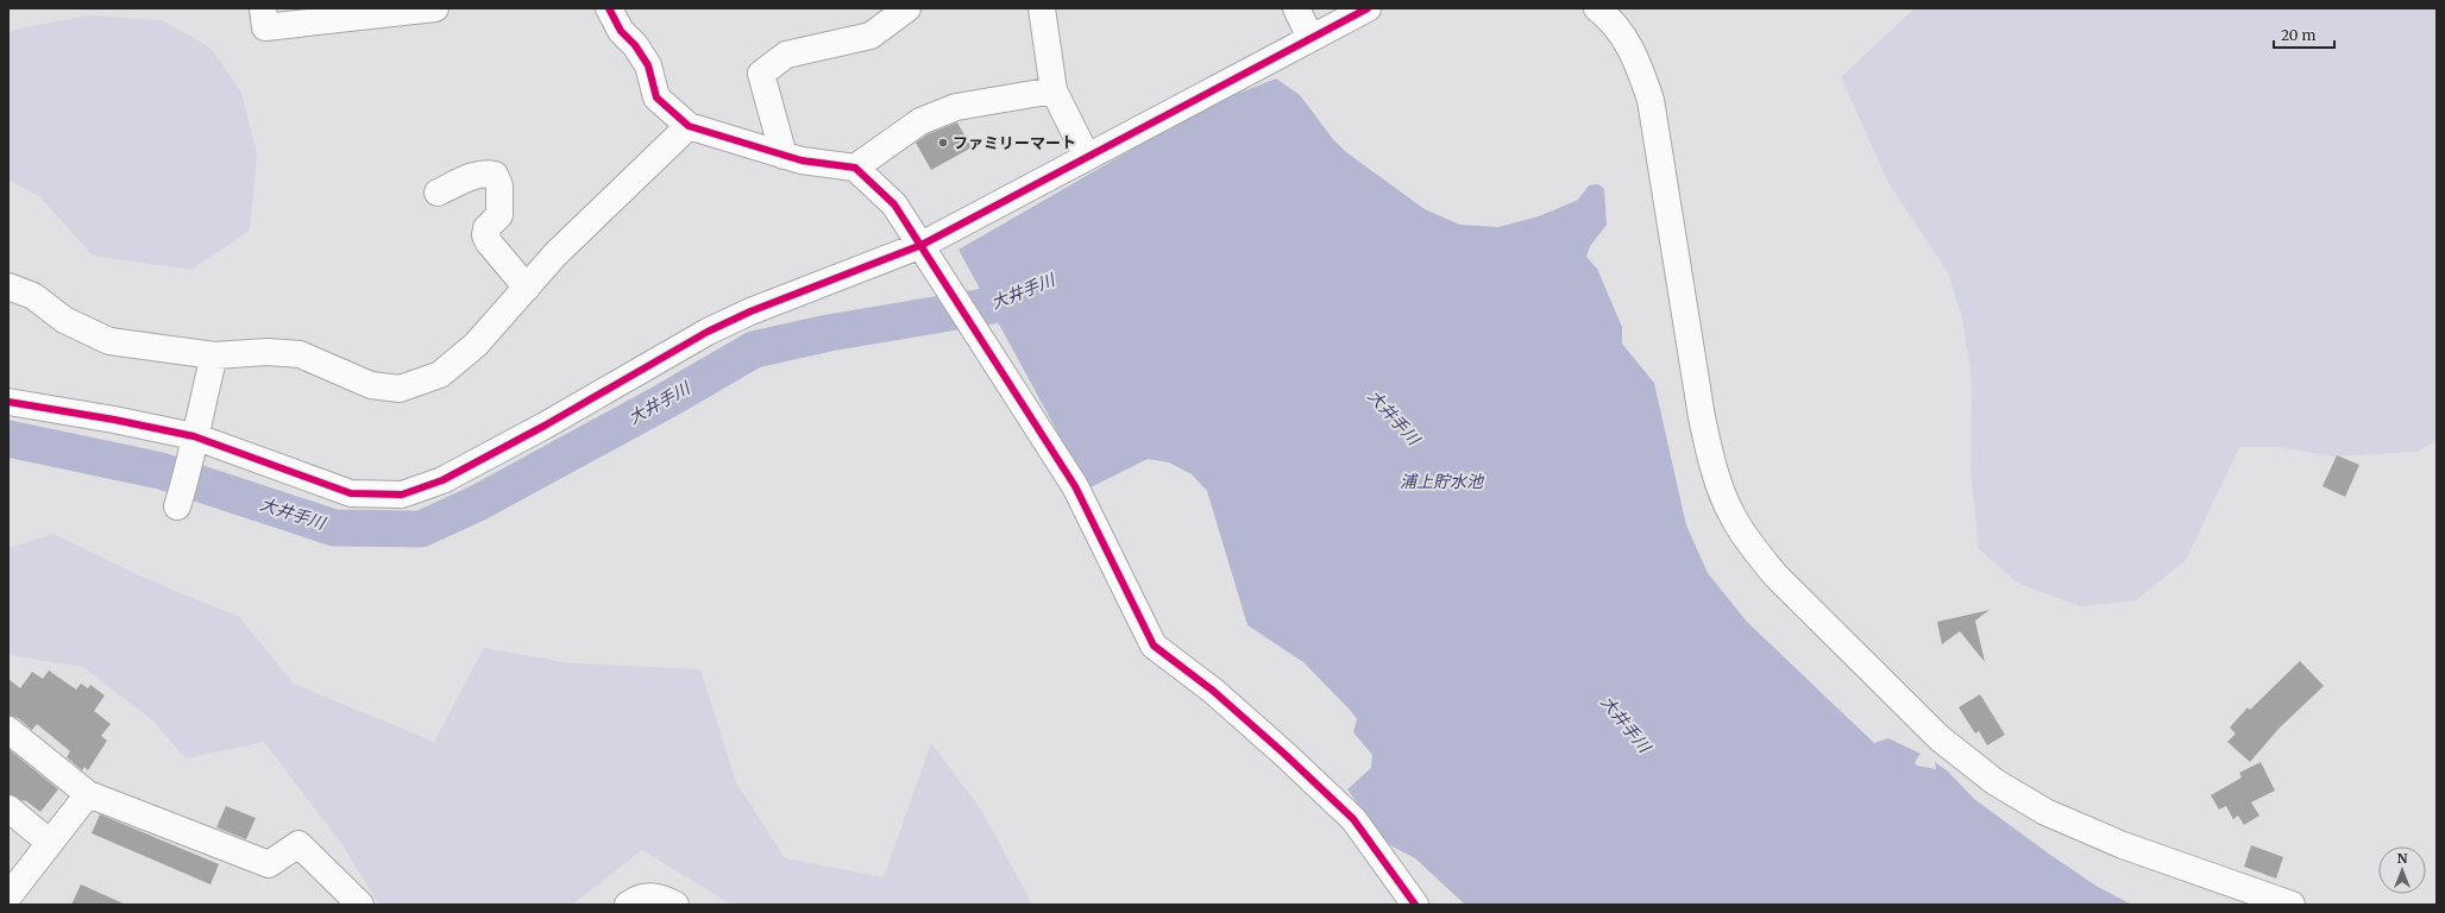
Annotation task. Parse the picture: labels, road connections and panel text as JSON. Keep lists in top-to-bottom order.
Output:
{
  "water": ["大井手川", "浦上貯水池"],
  "places": ["ファミリーマート"],
  "scale_bar": "20 m",
  "north": "top"
}
